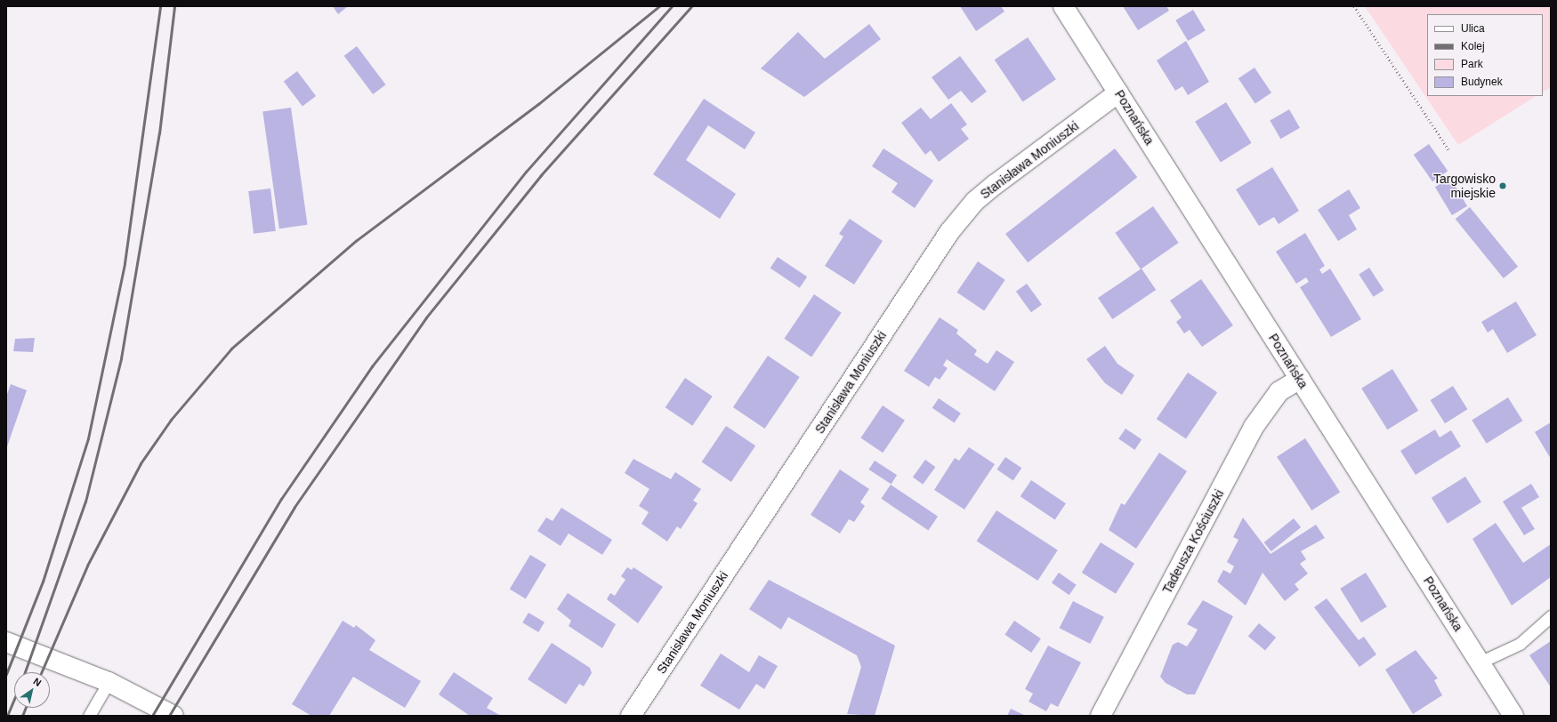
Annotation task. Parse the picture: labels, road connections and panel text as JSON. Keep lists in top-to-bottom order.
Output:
{
  "streets": {
    "street": ["Poznańska", "Stanisława Moniuszki", "Tadeusza Kościuszki"]
  },
  "crossings": [
    ["Poznańska", "Stanisława Moniuszki"],
    ["Poznańska", "Tadeusza Kościuszki"]
  ],
  "places": ["Targowisko miejskie"],
  "legend": [
    "Ulica",
    "Kolej",
    "Park",
    "Budynek"
  ],
  "north": "top right"
}
